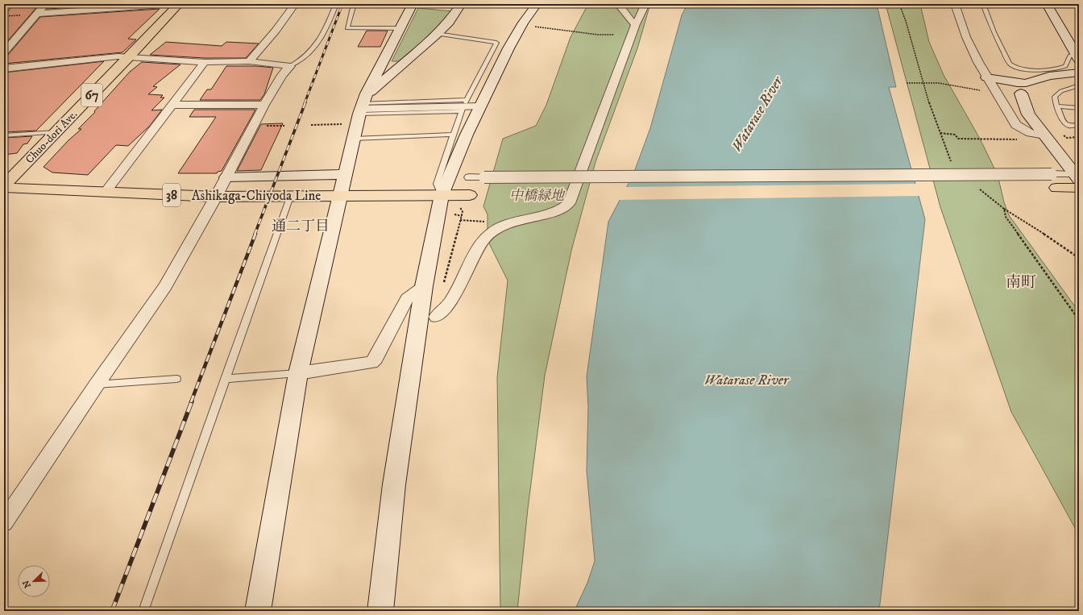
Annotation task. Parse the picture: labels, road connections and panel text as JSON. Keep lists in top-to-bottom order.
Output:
{
  "streets": {
    "main road": [
      "67",
      "Chuo-dori Ave.",
      "38",
      "Ashikaga-Chiyoda Line"
    ]
  },
  "crossings": [
    ["Chuo-dori Ave.", "Ashikaga-Chiyoda Line"]
  ],
  "districts": ["通二丁目", "南町"],
  "water": ["Watarase River"],
  "parks": ["中橋緑地"],
  "north": "bottom left"
}
